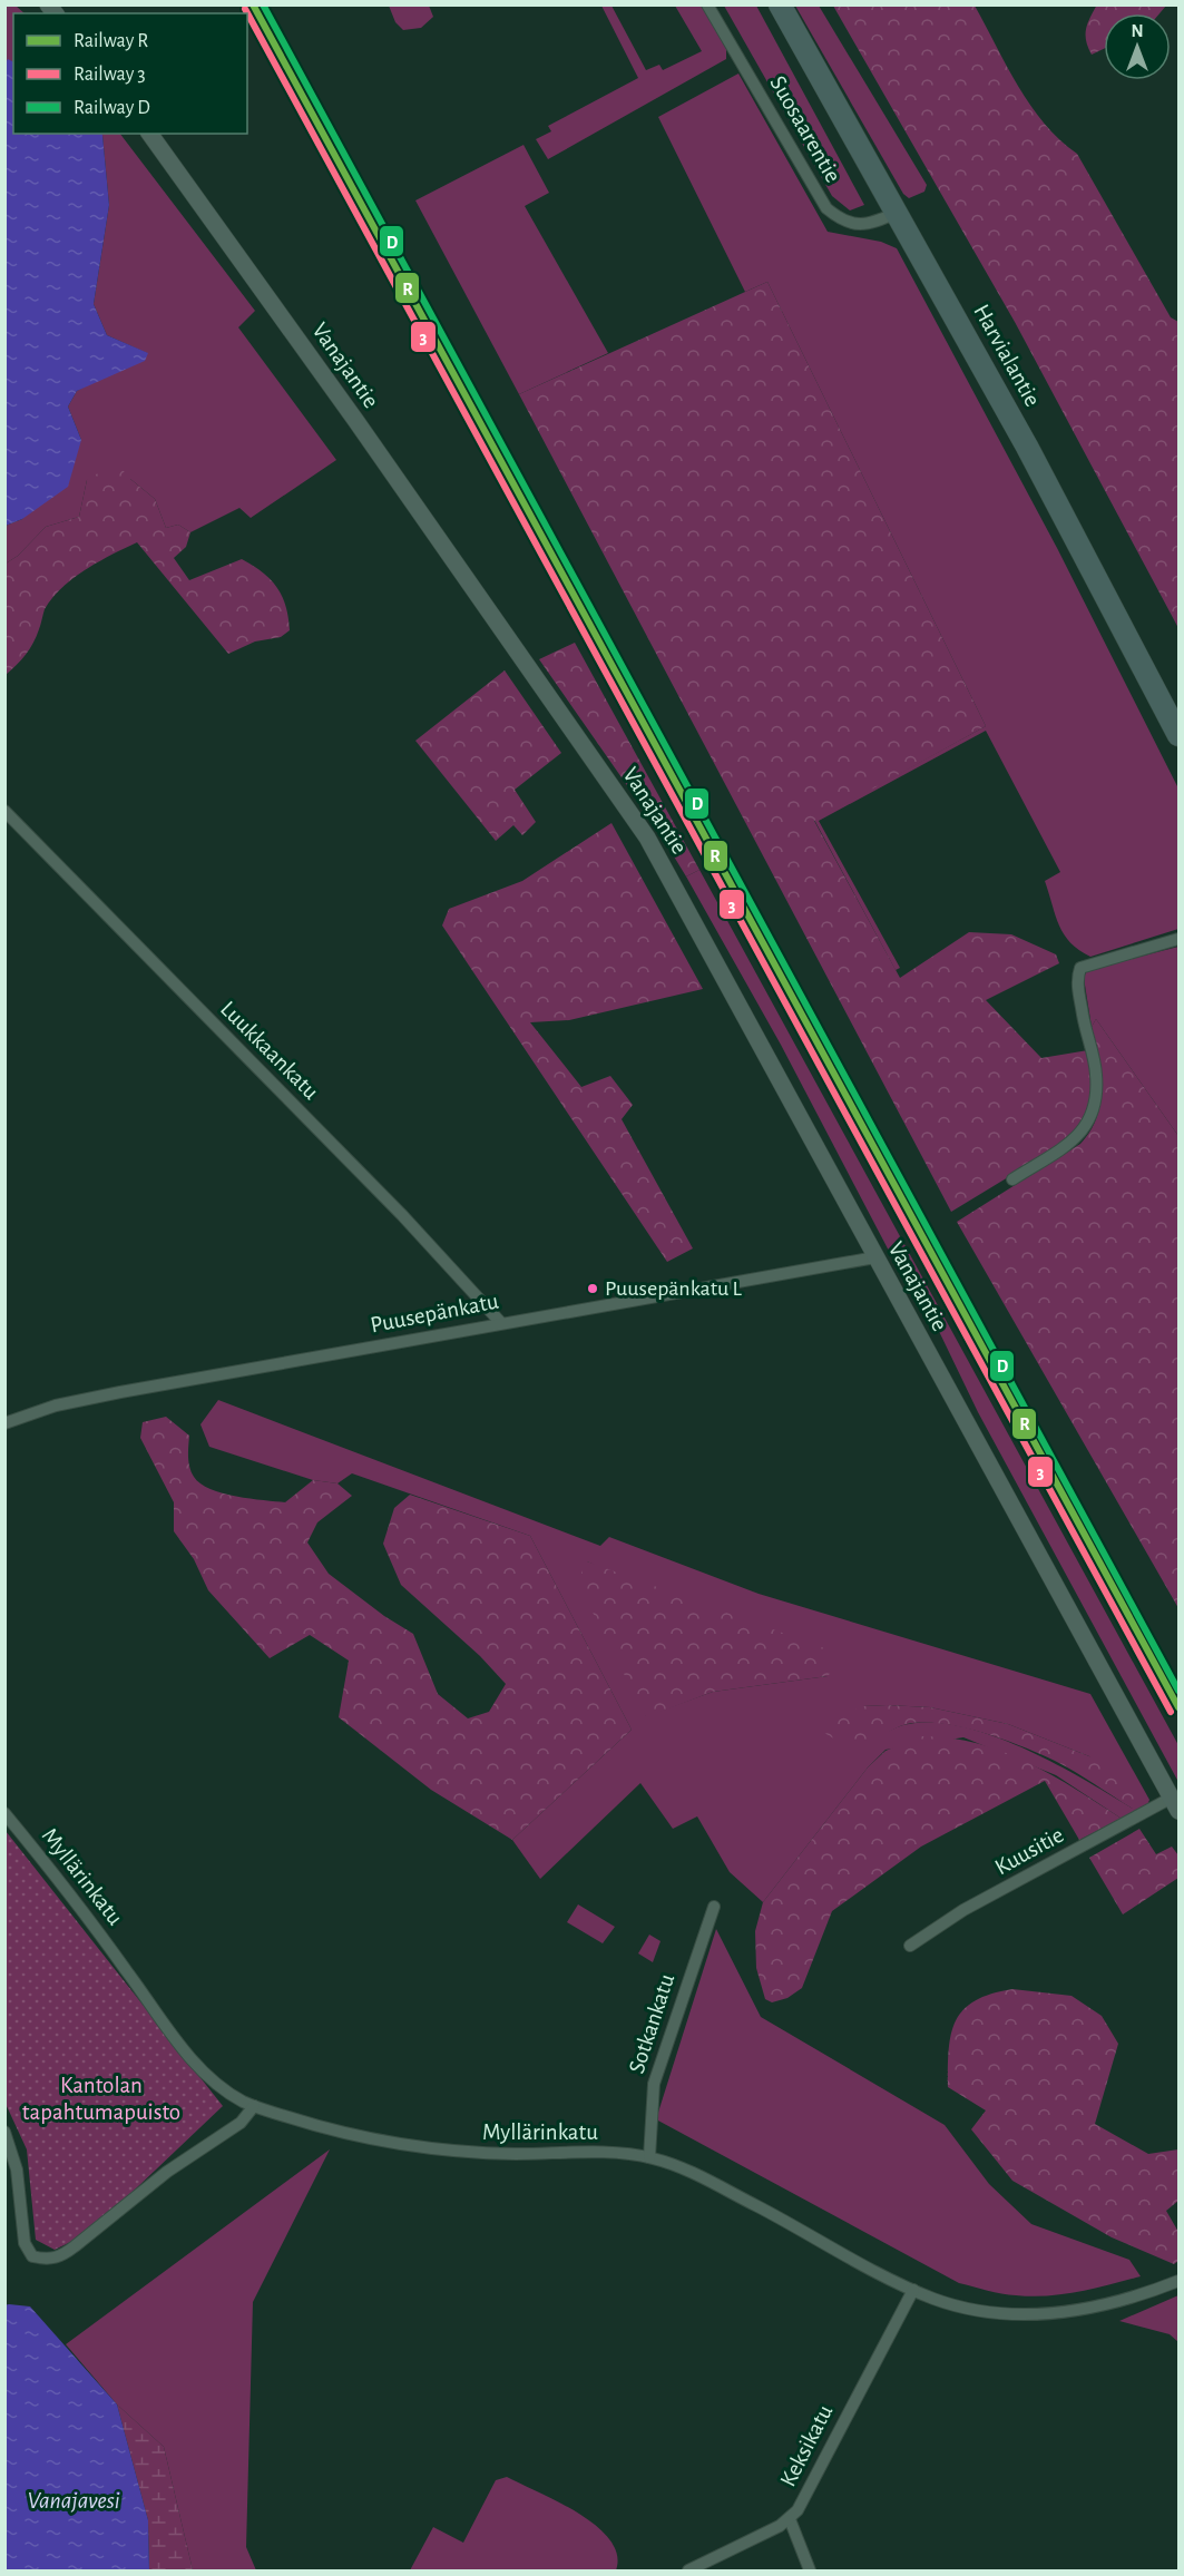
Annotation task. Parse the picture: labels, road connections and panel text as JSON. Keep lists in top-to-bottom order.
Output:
{
  "streets": {
    "highway": ["Harvialantie"],
    "street": [
      "Suosaarentie",
      "Vanajantie",
      "Luukkaankatu",
      "Puusepänkatu",
      "Kuusitie",
      "Myllärinkatu",
      "Sotkankatu",
      "Keksikatu"
    ]
  },
  "crossings": [
    ["Suosaarentie", "Harvialantie"],
    ["Vanajantie", "Puusepänkatu"],
    ["Vanajantie", "Kuusitie"],
    ["Luukkaankatu", "Puusepänkatu"],
    ["Myllärinkatu", "Sotkankatu"],
    ["Myllärinkatu", "Keksikatu"]
  ],
  "water": ["Vanajavesi"],
  "parks": ["Kantolan tapahtumapuisto"],
  "places": ["Puusepänkatu L"],
  "lines": ["rail line R", "rail line D", "rail line 3"],
  "legend": ["Railway R", "Railway 3", "Railway D"],
  "north": "top"
}
